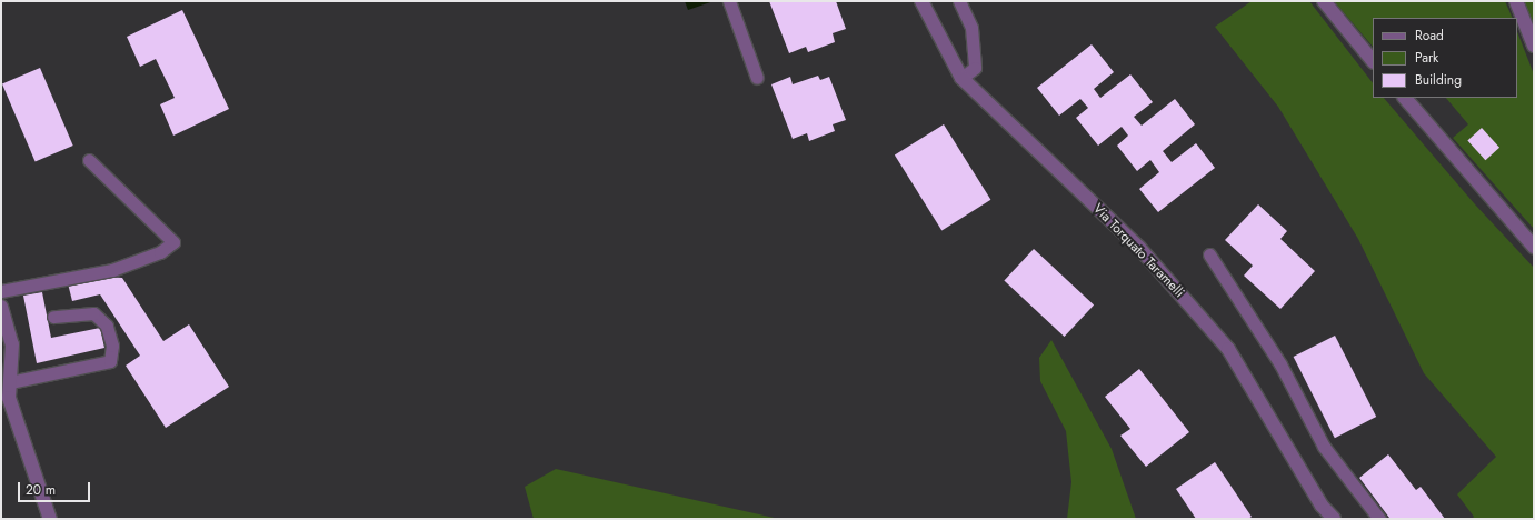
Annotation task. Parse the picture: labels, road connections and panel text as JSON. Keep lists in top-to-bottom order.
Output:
{
  "streets": {
    "street": ["Via Torquato Taramelli"]
  },
  "legend": ["Road", "Park", "Building"],
  "scale_bar": "20 m"
}
